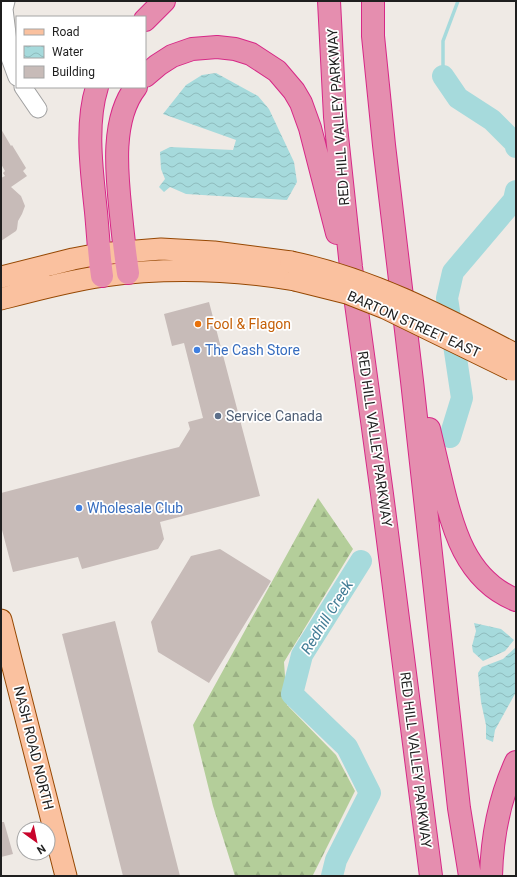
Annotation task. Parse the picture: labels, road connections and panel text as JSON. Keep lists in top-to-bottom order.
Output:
{
  "streets": {
    "highway": ["RED HILL VALLEY PARKWAY"],
    "main road": ["BARTON STREET EAST", "NASH ROAD NORTH"]
  },
  "water": ["Redhill Creek"],
  "places": [
    "Fool & Flagon",
    "The Cash Store",
    "Service Canada",
    "Wholesale Club"
  ],
  "legend": ["Road", "Water", "Building"],
  "north": "bottom right"
}
